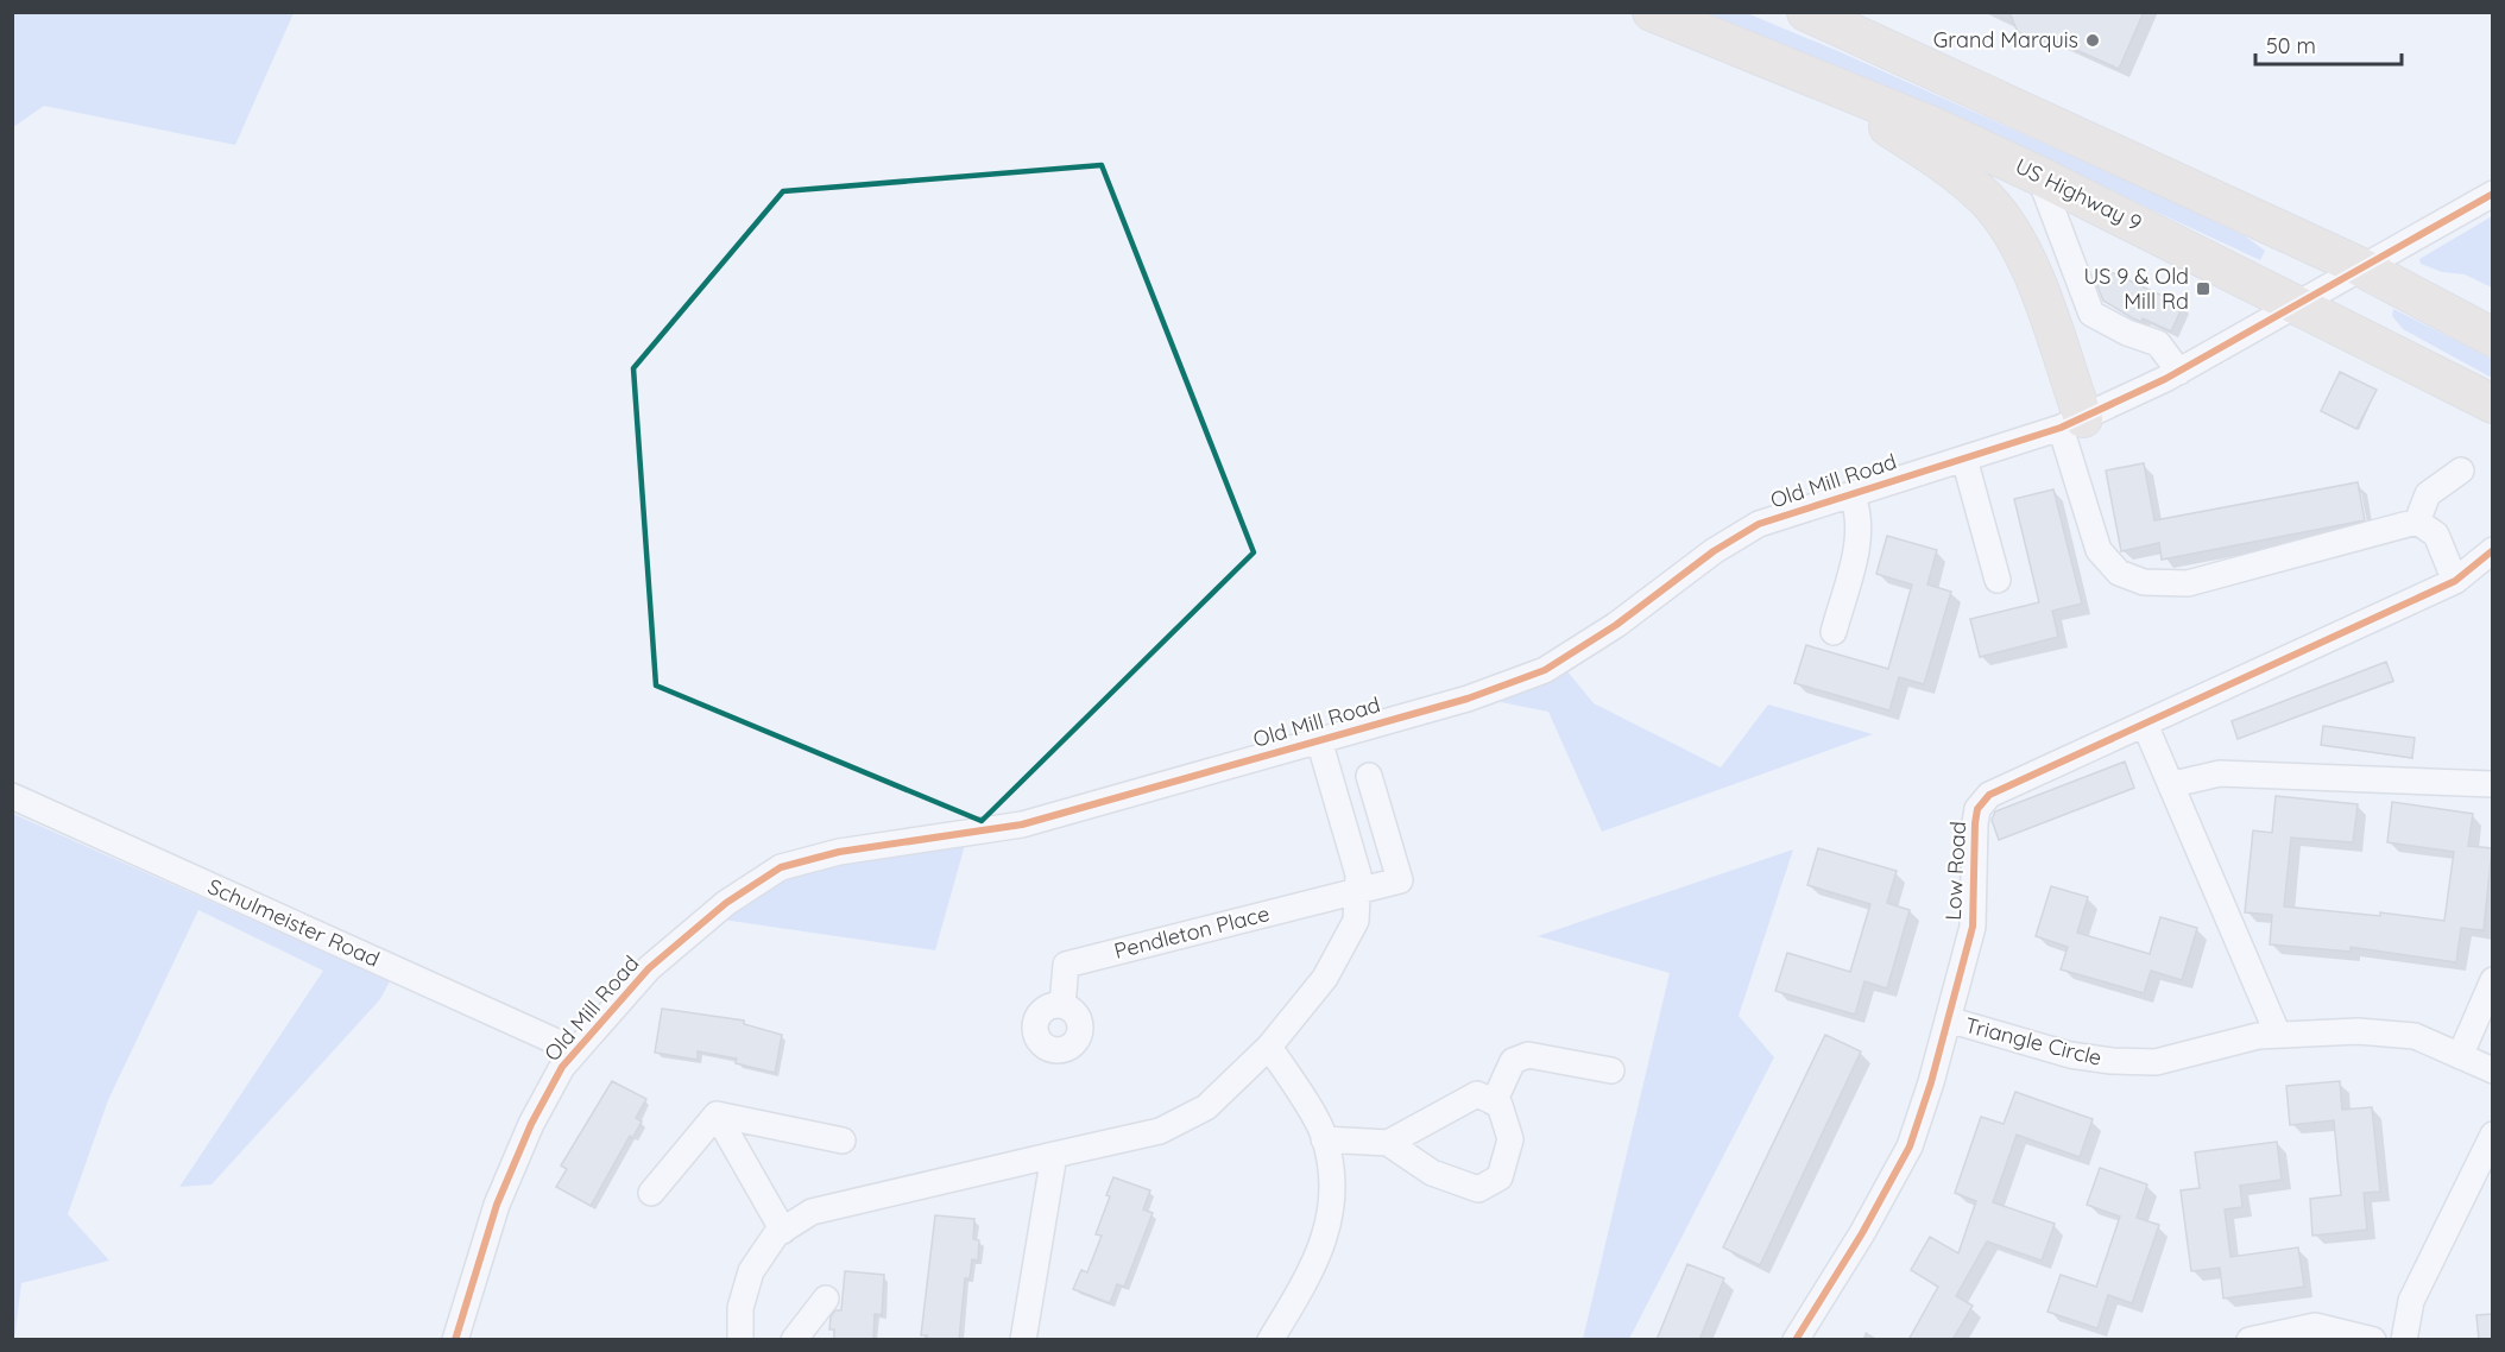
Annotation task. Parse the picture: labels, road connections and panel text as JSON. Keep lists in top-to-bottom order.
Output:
{
  "streets": {
    "highway": ["US Highway 9"],
    "street": [
      "Old Mill Road",
      "Low Road",
      "Schulmeister Road",
      "Pendleton Place",
      "Triangle Circle"
    ]
  },
  "crossings": [
    ["US Highway 9", "Old Mill Road"],
    ["Old Mill Road", "Schulmeister Road"],
    ["Low Road", "Triangle Circle"]
  ],
  "places": {
    "other": ["Grand Marquis"],
    "transit": ["US 9 & Old Mill Rd"]
  },
  "scale_bar": "50 m"
}
